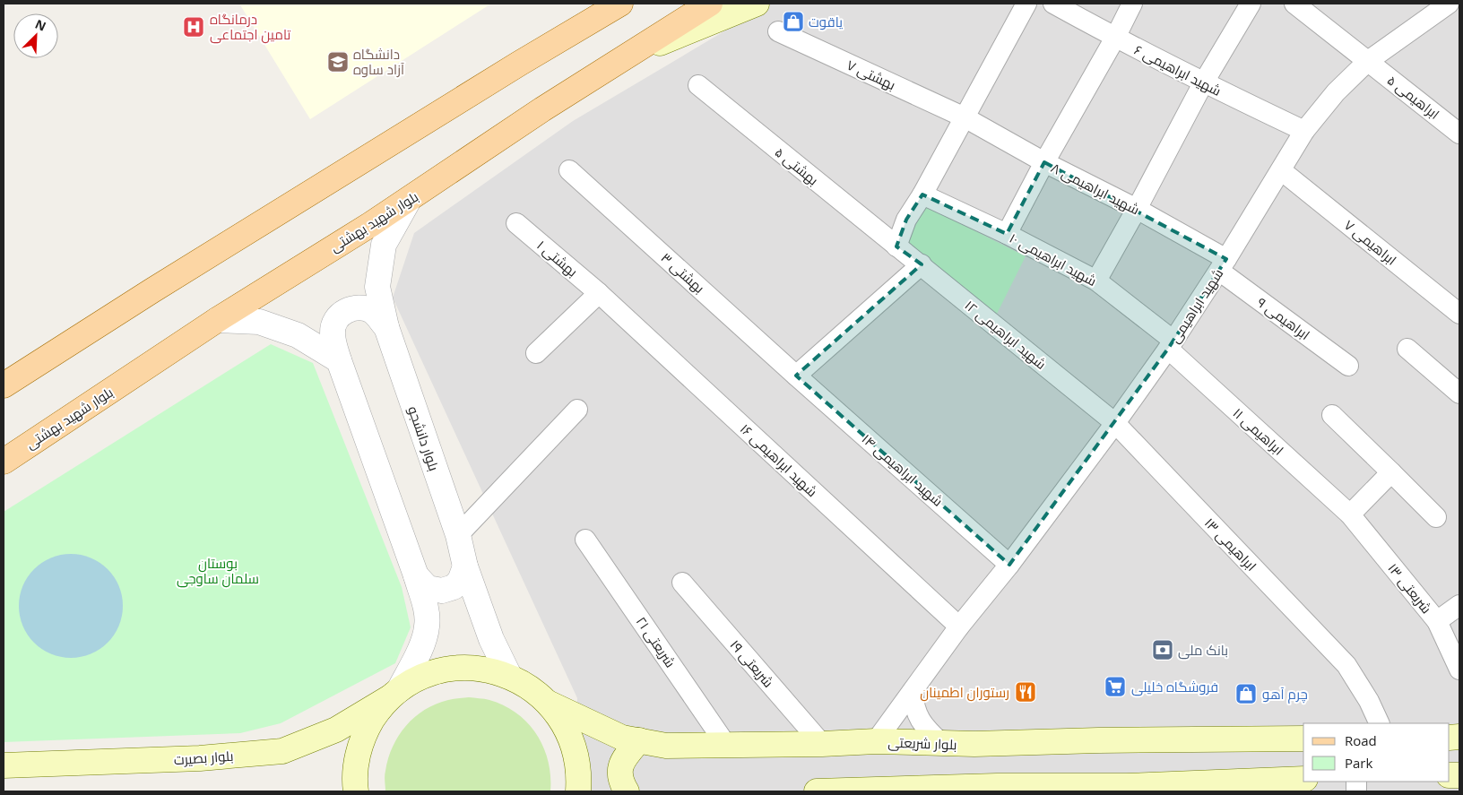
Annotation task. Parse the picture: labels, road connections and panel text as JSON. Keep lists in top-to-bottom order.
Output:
{
  "streets": {
    "main road": ["بلوار شهید بهشتی", "بلوار شریعتی", "بلوار بصیرت"],
    "street": [
      "شهید ابراهیمی ۶",
      "بهشتی ۷",
      "ابراهیمی ۵",
      "بهشتی ۵",
      "شهید ابراهیمی ۸",
      "ابراهیمی ۷",
      "بهشتی ۱",
      "شهید ابراهیمی ۱۰",
      "بهشتی ۳",
      "شهید ابراهیمی",
      "ابراهیمی ۹",
      "شهید ابراهیمی ۱۲",
      "ابراهیمی ۱۱",
      "بلوار دانشجو",
      "شهید ابراهیمی ۱۶",
      "شهید ابراهیمی ۱۴",
      "ابراهیمی ۱۳",
      "شریعتی ۱۳",
      "شریعتی ۲۱",
      "شریعتی ۱۹"
    ]
  },
  "crossings": [
    ["شهید ابراهیمی ۶", "شهید ابراهیمی"],
    ["بهشتی ۷", "شهید ابراهیمی ۸"],
    ["ابراهیمی ۵", "شهید ابراهیمی"],
    ["بهشتی ۵", "شهید ابراهیمی ۱۲"],
    ["شهید ابراهیمی ۸", "شهید ابراهیمی"],
    ["شهید ابراهیمی ۸", "ابراهیمی ۹"],
    ["بلوار شهید بهشتی", "بلوار دانشجو"],
    ["ابراهیمی ۷", "شهید ابراهیمی"],
    ["بهشتی ۱", "شهید ابراهیمی ۱۶"],
    ["شهید ابراهیمی ۱۰", "شهید ابراهیمی"],
    ["شهید ابراهیمی ۱۰", "ابراهیمی ۱۱"],
    ["بهشتی ۳", "شهید ابراهیمی ۱۴"],
    ["شهید ابراهیمی", "ابراهیمی ۹"],
    ["شهید ابراهیمی", "شهید ابراهیمی ۱۲"],
    ["شهید ابراهیمی", "ابراهیمی ۱۱"],
    ["شهید ابراهیمی", "شهید ابراهیمی ۱۶"],
    ["شهید ابراهیمی", "شهید ابراهیمی ۱۴"],
    ["شهید ابراهیمی", "ابراهیمی ۱۳"],
    ["شهید ابراهیمی", "بلوار شریعتی"],
    ["شهید ابراهیمی ۱۲", "ابراهیمی ۱۳"],
    ["ابراهیمی ۱۱", "شریعتی ۱۳"],
    ["بلوار دانشجو", "بلوار بصیرت"],
    ["شریعتی ۲۱", "بلوار شریعتی"],
    ["شریعتی ۱۹", "بلوار شریعتی"],
    ["بلوار شریعتی", "بلوار بصیرت"]
  ],
  "parks": ["بوستان سلمان ساوجی"],
  "places": {
    "shop": ["یاقوت", "چرم آهو"],
    "hospital": ["درمانگاه تامین اجتماعی"],
    "school or university": ["دانشگاه آزاد ساوه"],
    "bank": ["بانک ملی"],
    "supermarket": ["فروشگاه خلیلی"],
    "restaurant": ["رستوران اطمینان"]
  },
  "legend": ["Road", "Park"],
  "north": "top right"
}
